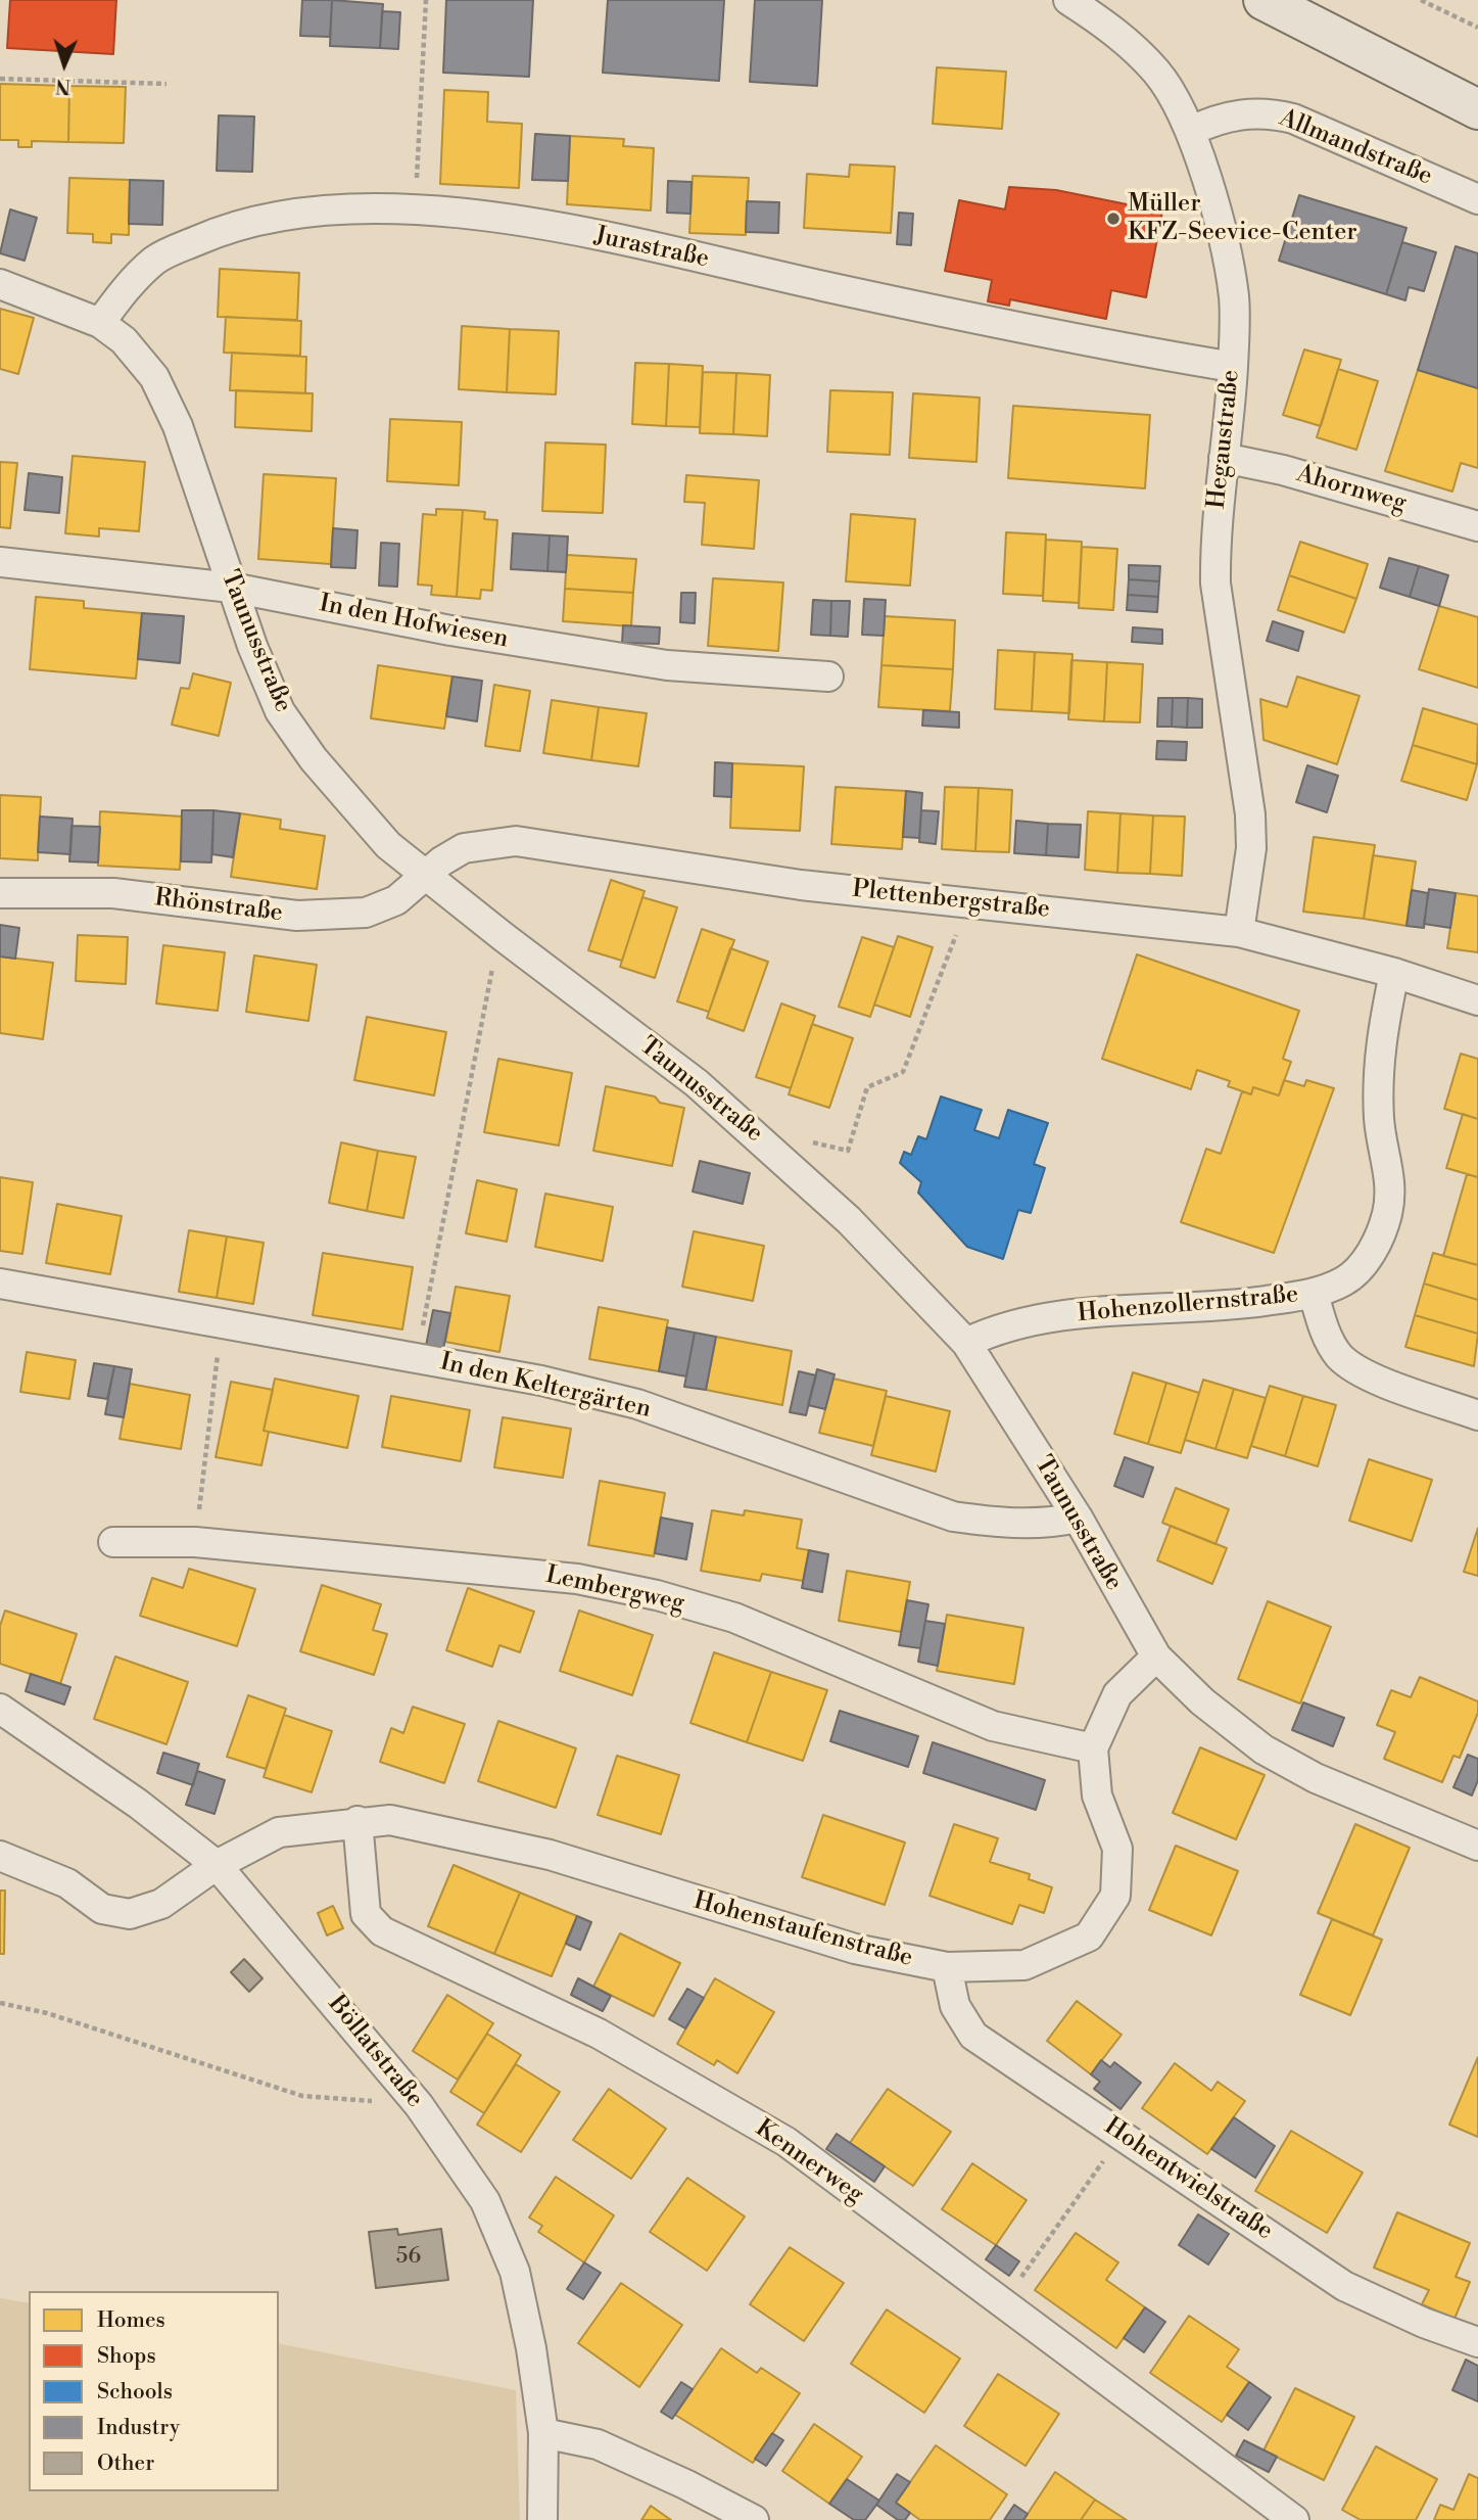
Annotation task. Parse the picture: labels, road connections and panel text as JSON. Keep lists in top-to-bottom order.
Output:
{
  "streets": {
    "street": [
      "Allmandstraße",
      "Jurastraße",
      "Hegaustraße",
      "Ahornweg",
      "In den Hofwiesen",
      "Taunusstraße",
      "Plettenbergstraße",
      "Rhönstraße",
      "Hohenzollernstraße",
      "In den Keltergärten",
      "Lembergweg",
      "Hohenstaufenstraße",
      "Böllatstraße",
      "Kennerweg",
      "Hohentwielstraße"
    ]
  },
  "crossings": [
    ["Allmandstraße", "Hegaustraße"],
    ["Jurastraße", "Hegaustraße"],
    ["Jurastraße", "Taunusstraße"],
    ["Hegaustraße", "Ahornweg"],
    ["Hegaustraße", "Plettenbergstraße"],
    ["In den Hofwiesen", "Taunusstraße"],
    ["Taunusstraße", "Plettenbergstraße"],
    ["Taunusstraße", "Rhönstraße"],
    ["Taunusstraße", "Hohenzollernstraße"],
    ["Taunusstraße", "In den Keltergärten"],
    ["Taunusstraße", "Hohenstaufenstraße"],
    ["Plettenbergstraße", "Rhönstraße"],
    ["Plettenbergstraße", "Hohenzollernstraße"],
    ["Lembergweg", "Hohenstaufenstraße"],
    ["Hohenstaufenstraße", "Böllatstraße"],
    ["Hohenstaufenstraße", "Kennerweg"],
    ["Hohenstaufenstraße", "Hohentwielstraße"]
  ],
  "places": ["Müller KFZ-Seevice-Center"],
  "house_numbers": ["56"],
  "legend": [
    "Homes",
    "Shops",
    "Schools",
    "Industry",
    "Other"
  ],
  "north": "bottom"
}
